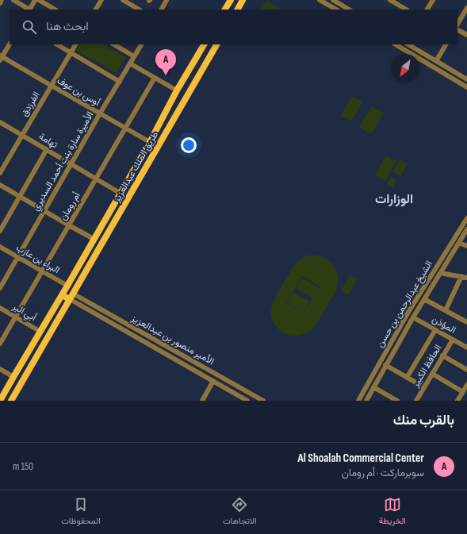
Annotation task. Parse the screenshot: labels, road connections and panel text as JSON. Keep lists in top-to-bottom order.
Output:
{
  "streets": {
    "main road": ["طريق الملك عبدالعزيز"],
    "street": [
      "أوس بن عوف",
      "الفرزدق",
      "تهامة",
      "الأميرة سارة بنت أحمد السديري",
      "أم رومان",
      "البراء بن عازب",
      "الشيخ عبدالرحمن بن حسن",
      "أبي البر",
      "المؤذن",
      "الأمير منصور بن عبدالعزيز",
      "الحافظ الكبير"
    ]
  },
  "crossings": [
    ["أوس بن عوف", "الفرزدق"],
    ["أوس بن عوف", "الأميرة سارة بنت أحمد السديري"],
    ["أوس بن عوف", "طريق الملك عبدالعزيز"],
    ["أوس بن عوف", "أم رومان"],
    ["الفرزدق", "تهامة"],
    ["تهامة", "الأميرة سارة بنت أحمد السديري"],
    ["تهامة", "طريق الملك عبدالعزيز"],
    ["تهامة", "أم رومان"],
    ["الأميرة سارة بنت أحمد السديري", "البراء بن عازب"],
    ["طريق الملك عبدالعزيز", "البراء بن عازب"],
    ["طريق الملك عبدالعزيز", "أبي البر"],
    ["طريق الملك عبدالعزيز", "الأمير منصور بن عبدالعزيز"],
    ["أم رومان", "البراء بن عازب"],
    ["أم رومان", "أبي البر"],
    ["الشيخ عبدالرحمن بن حسن", "المؤذن"],
    ["المؤذن", "الحافظ الكبير"]
  ],
  "districts": ["الوزارات"],
  "north": "bottom left",
  "page": {
    "search": "ابحث هنا",
    "pins": "A",
    "heading": "بالقرب منك",
    "list": [
      {
        "mark": "A",
        "name": "Al Shoalah Commercial Center",
        "note": "سوبرماركت · أم رومان",
        "value": "150 m"
      }
    ],
    "nav": ["الخريطة", "الاتجاهات", "المحفوظات"]
  }
}
